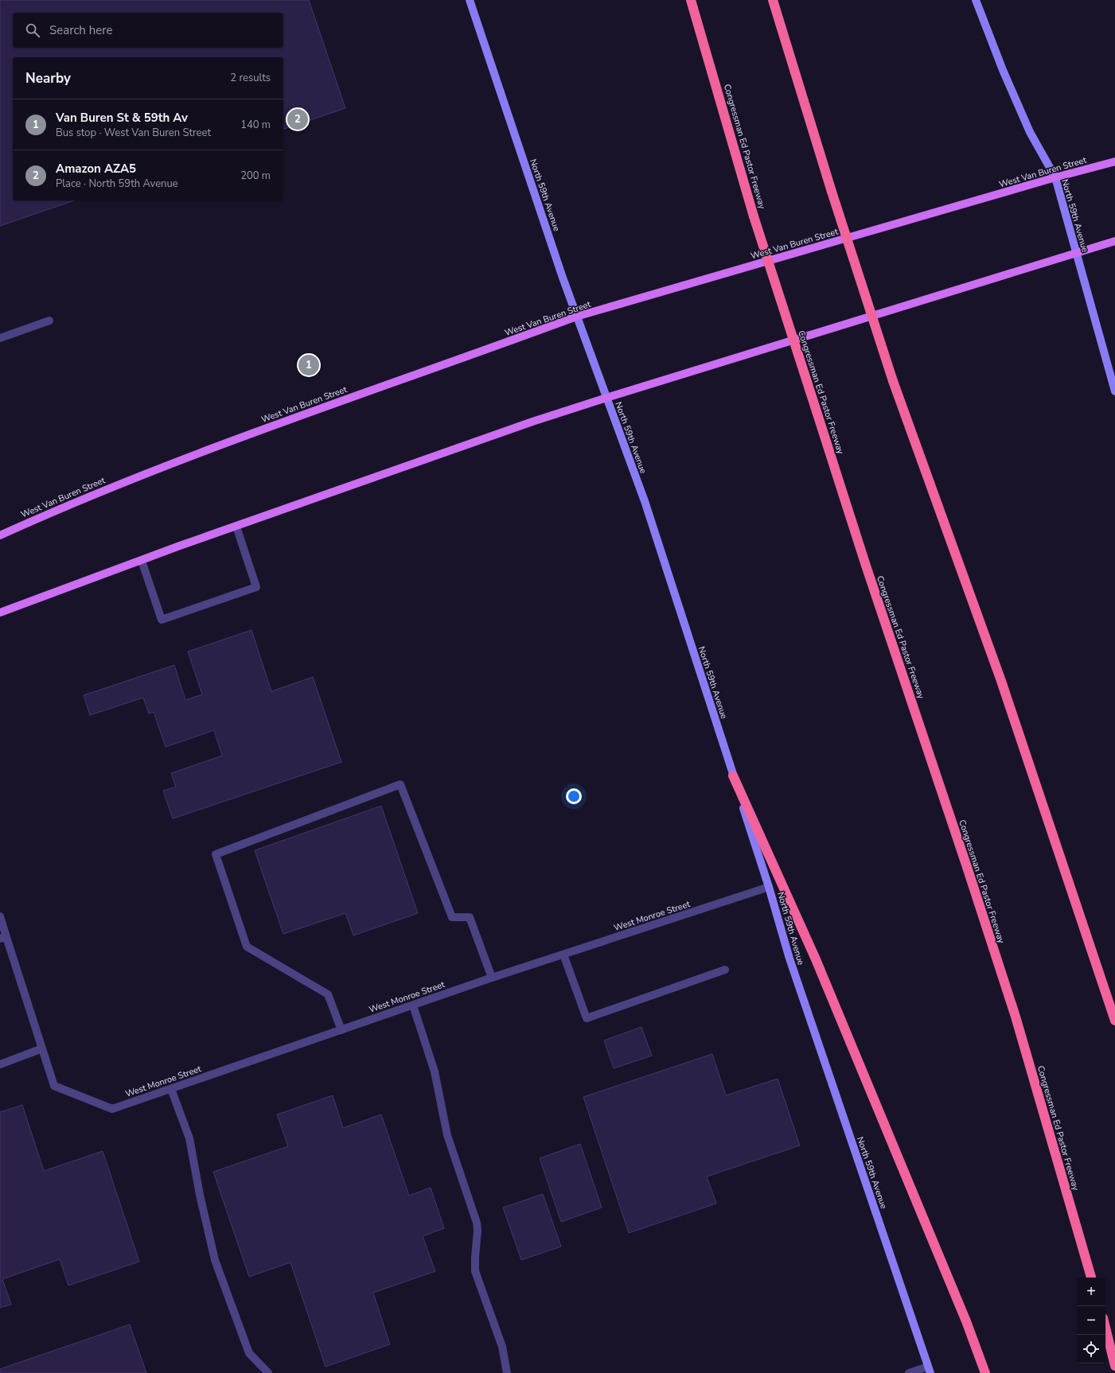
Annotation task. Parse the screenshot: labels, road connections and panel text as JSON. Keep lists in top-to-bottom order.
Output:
{
  "streets": {
    "highway": ["Congressman Ed Pastor Freeway"],
    "main road": ["West Van Buren Street", "North 59th Avenue"],
    "street": ["West Monroe Street"]
  },
  "crossings": [
    ["West Van Buren Street", "North 59th Avenue"],
    ["North 59th Avenue", "West Monroe Street"]
  ],
  "page": {
    "search": "Search here",
    "heading": ["Nearby", "2 results"],
    "list": [
      {
        "mark": "1",
        "name": "Van Buren St & 59th Av",
        "note": "Bus stop · West Van Buren Street",
        "value": "140 m"
      },
      {
        "mark": "2",
        "name": "Amazon AZA5",
        "note": "Place · North 59th Avenue",
        "value": "200 m"
      }
    ],
    "pins": ["2", "1"],
    "map_buttons": ["+", "−"]
  }
}
